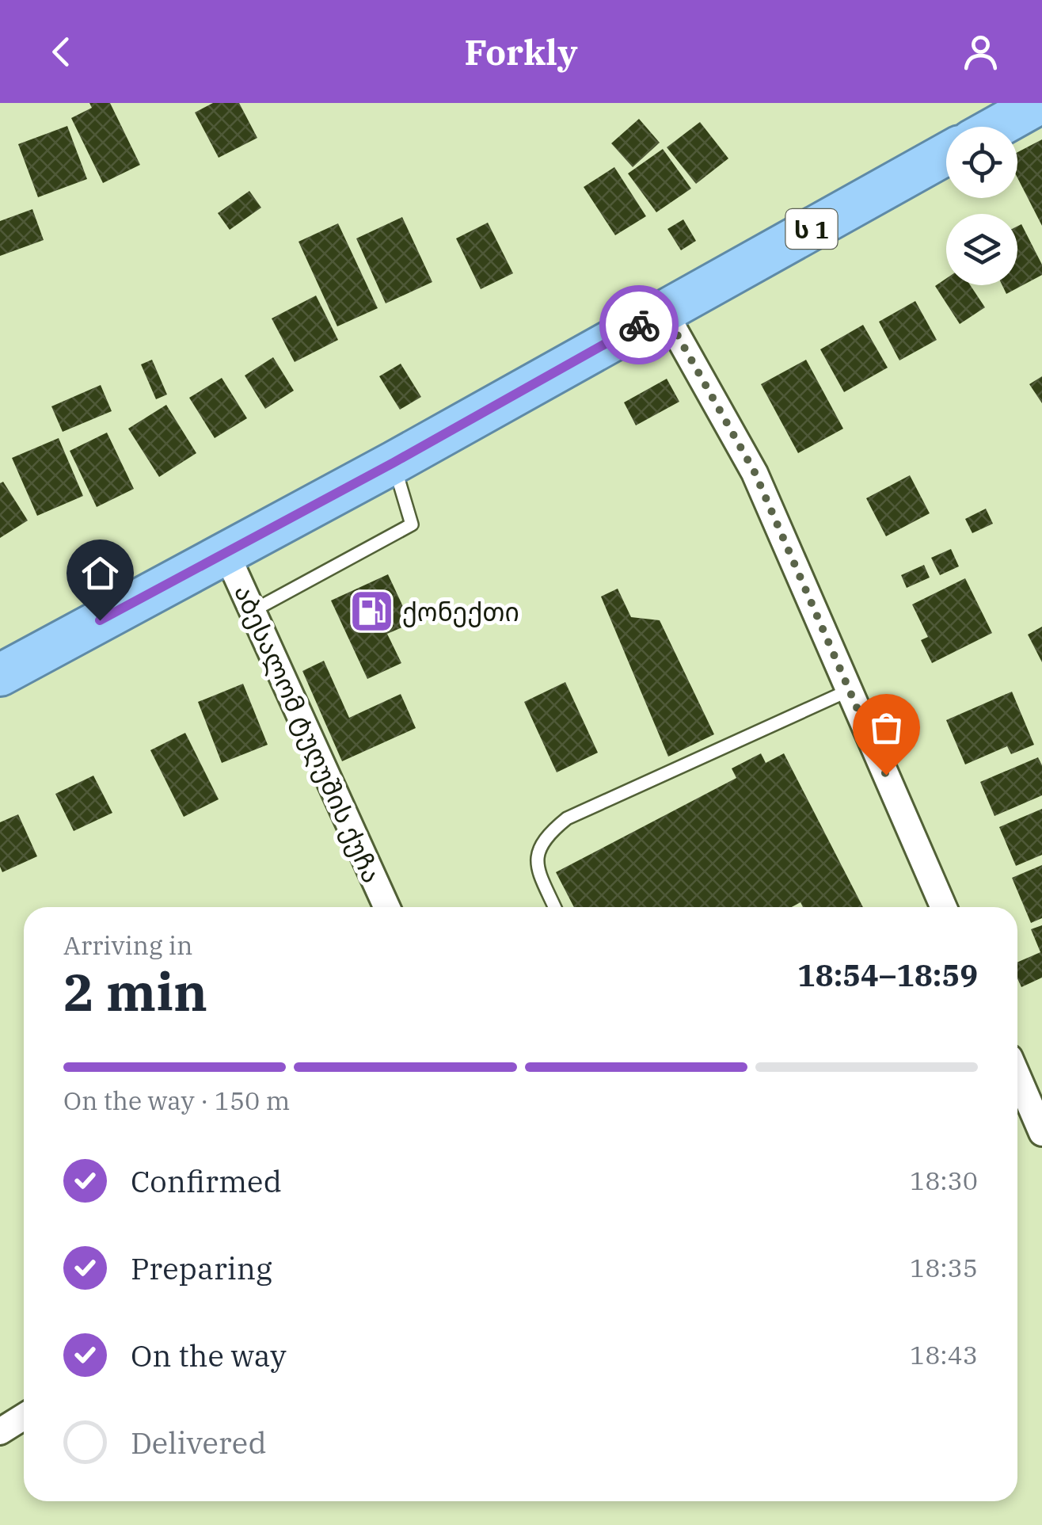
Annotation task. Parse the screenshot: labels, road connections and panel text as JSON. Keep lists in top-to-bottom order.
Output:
{
  "streets": {
    "highway": ["ს 1"],
    "street": ["აბესალომ ტუღუშის ქუჩა"]
  },
  "crossings": [
    ["ს 1", "აბესალომ ტუღუშის ქუჩა"]
  ],
  "places": {
    "fuel station": ["ქონექთი"]
  },
  "page": {
    "header": "Forkly",
    "heading": ["2 min", "Arriving in", "18:54–18:59"],
    "bar": "On the way · 150 m",
    "list": [
      ["Confirmed", "18:30"],
      ["Preparing", "18:35"],
      ["On the way", "18:43"],
      "Delivered"
    ]
  }
}
